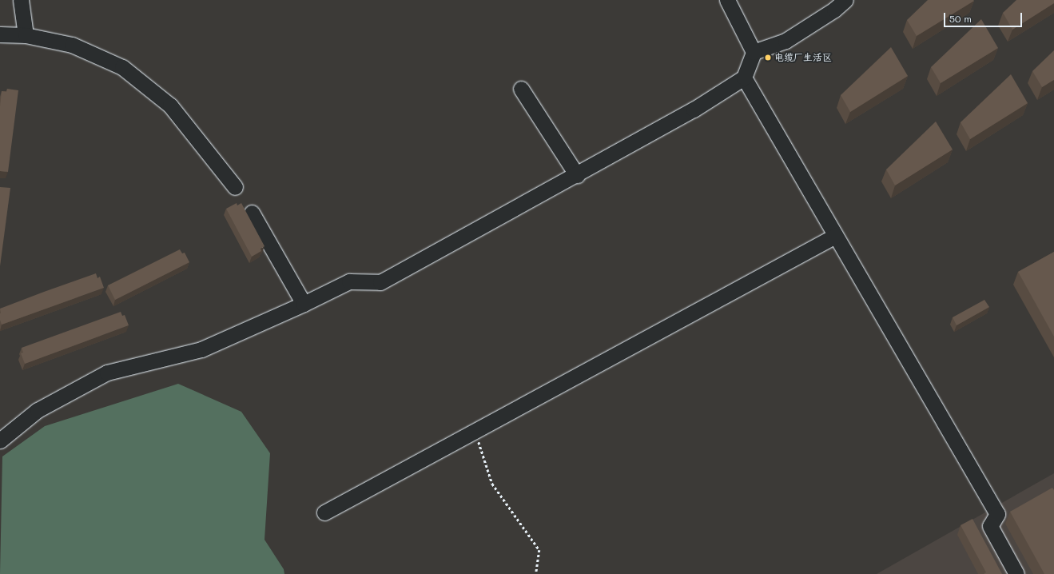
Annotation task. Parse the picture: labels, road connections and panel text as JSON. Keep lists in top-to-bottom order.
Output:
{
  "places": ["电缆厂生活区"],
  "scale_bar": "50 m"
}
